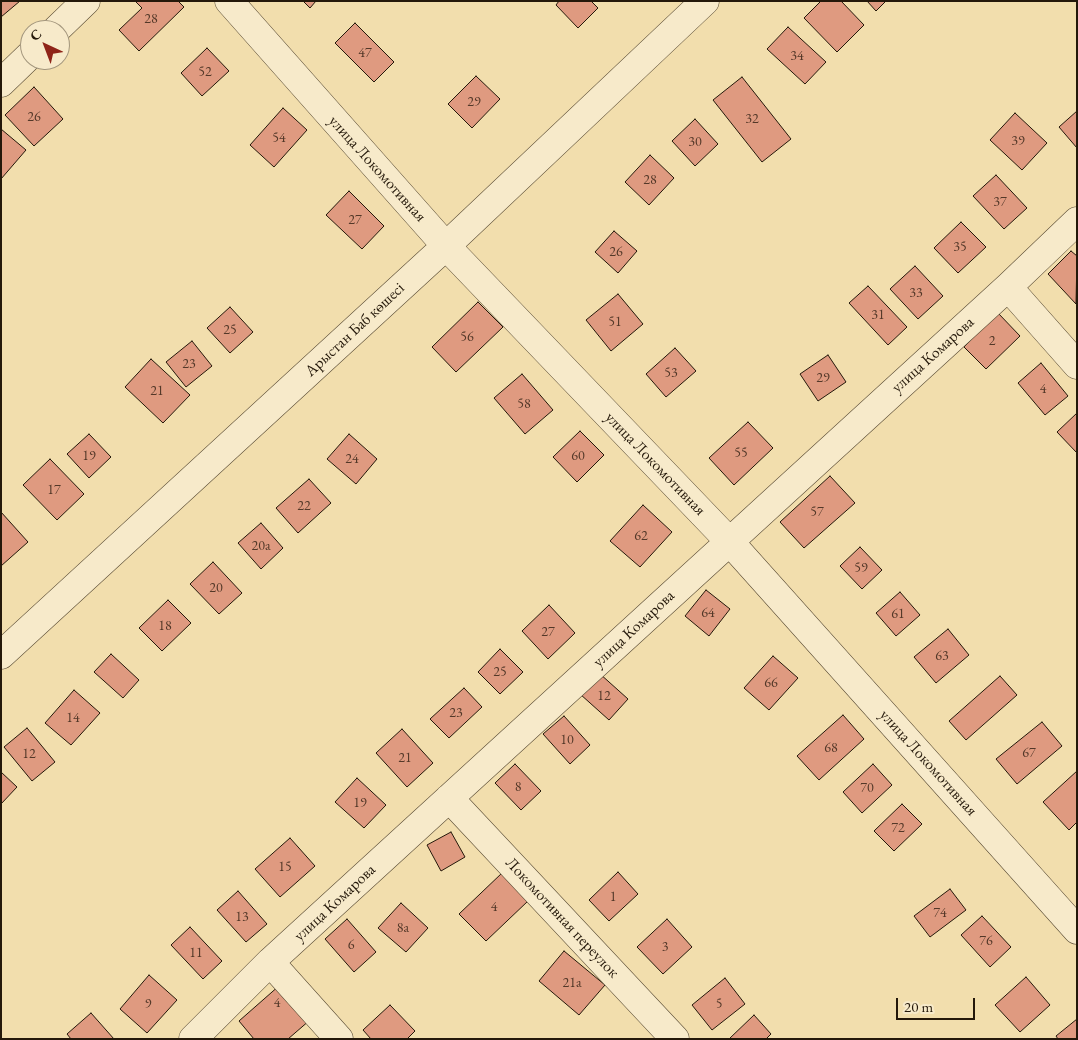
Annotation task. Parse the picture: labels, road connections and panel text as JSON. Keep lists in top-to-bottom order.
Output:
{
  "streets": {
    "street": [
      "улица Локомотивная",
      "Арыстан Баб көшесі",
      "улица Комарова",
      "Локомотивная переулок"
    ]
  },
  "crossings": [
    ["улица Локомотивная", "Арыстан Баб көшесі"],
    ["улица Локомотивная", "улица Комарова"],
    ["улица Комарова", "Локомотивная переулок"]
  ],
  "house_numbers": [
    "28",
    "47",
    "34",
    "52",
    "29",
    "26",
    "32",
    "54",
    "39",
    "30",
    "28",
    "37",
    "27",
    "35",
    "26",
    "33",
    "31",
    "51",
    "25",
    "56",
    "2",
    "23",
    "53",
    "29",
    "4",
    "21",
    "58",
    "55",
    "19",
    "60",
    "24",
    "17",
    "22",
    "57",
    "62",
    "20а",
    "59",
    "20",
    "64",
    "61",
    "18",
    "27",
    "63",
    "25",
    "66",
    "12",
    "23",
    "14",
    "10",
    "68",
    "67",
    "12",
    "21",
    "8",
    "70",
    "19",
    "72",
    "15",
    "1",
    "4",
    "74",
    "13",
    "8а",
    "76",
    "6",
    "3",
    "11",
    "21а",
    "4",
    "9",
    "5"
  ],
  "scale_bar": "20 m",
  "north": "top left"
}
